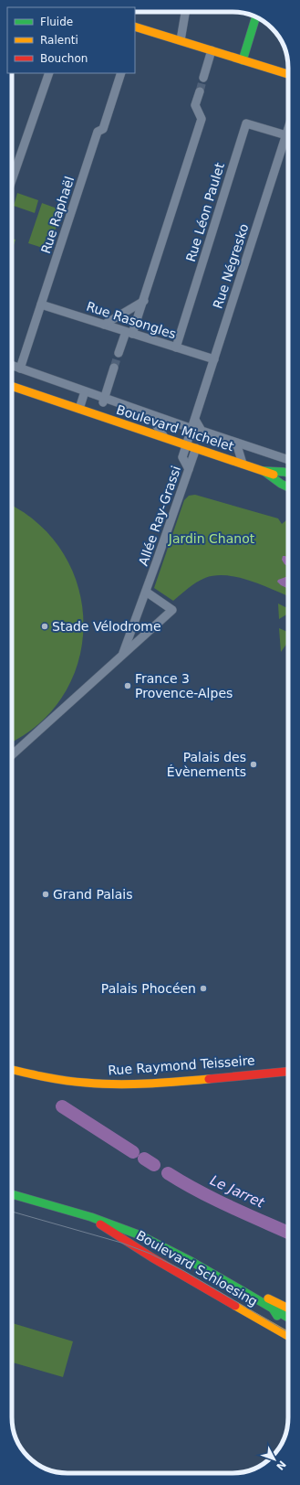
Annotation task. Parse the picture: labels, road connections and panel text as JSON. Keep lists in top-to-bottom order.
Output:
{
  "streets": {
    "main road": ["Boulevard Michelet", "Rue Raymond Teisseire", "Boulevard Schloesing"],
    "street": [
      "Rue Léon Paulet",
      "Rue Raphaël",
      "Rue Négresko",
      "Rue Rasongles",
      "Allée Ray-Grassi"
    ]
  },
  "crossings": [
    ["Rue Léon Paulet", "Rue Négresko"],
    ["Rue Léon Paulet", "Rue Rasongles"],
    ["Rue Raphaël", "Rue Rasongles"],
    ["Rue Raphaël", "Boulevard Michelet"],
    ["Rue Négresko", "Rue Rasongles"],
    ["Rue Négresko", "Boulevard Michelet"],
    ["Rue Négresko", "Allée Ray-Grassi"],
    ["Boulevard Michelet", "Allée Ray-Grassi"]
  ],
  "water": ["Le Jarret"],
  "parks": ["Jardin Chanot"],
  "places": [
    "Stade Vélodrome",
    "France 3 Provence-Alpes",
    "Palais des Évènements",
    "Grand Palais",
    "Palais Phocéen"
  ],
  "legend": ["Fluide", "Ralenti", "Bouchon"],
  "north": "bottom right"
}
